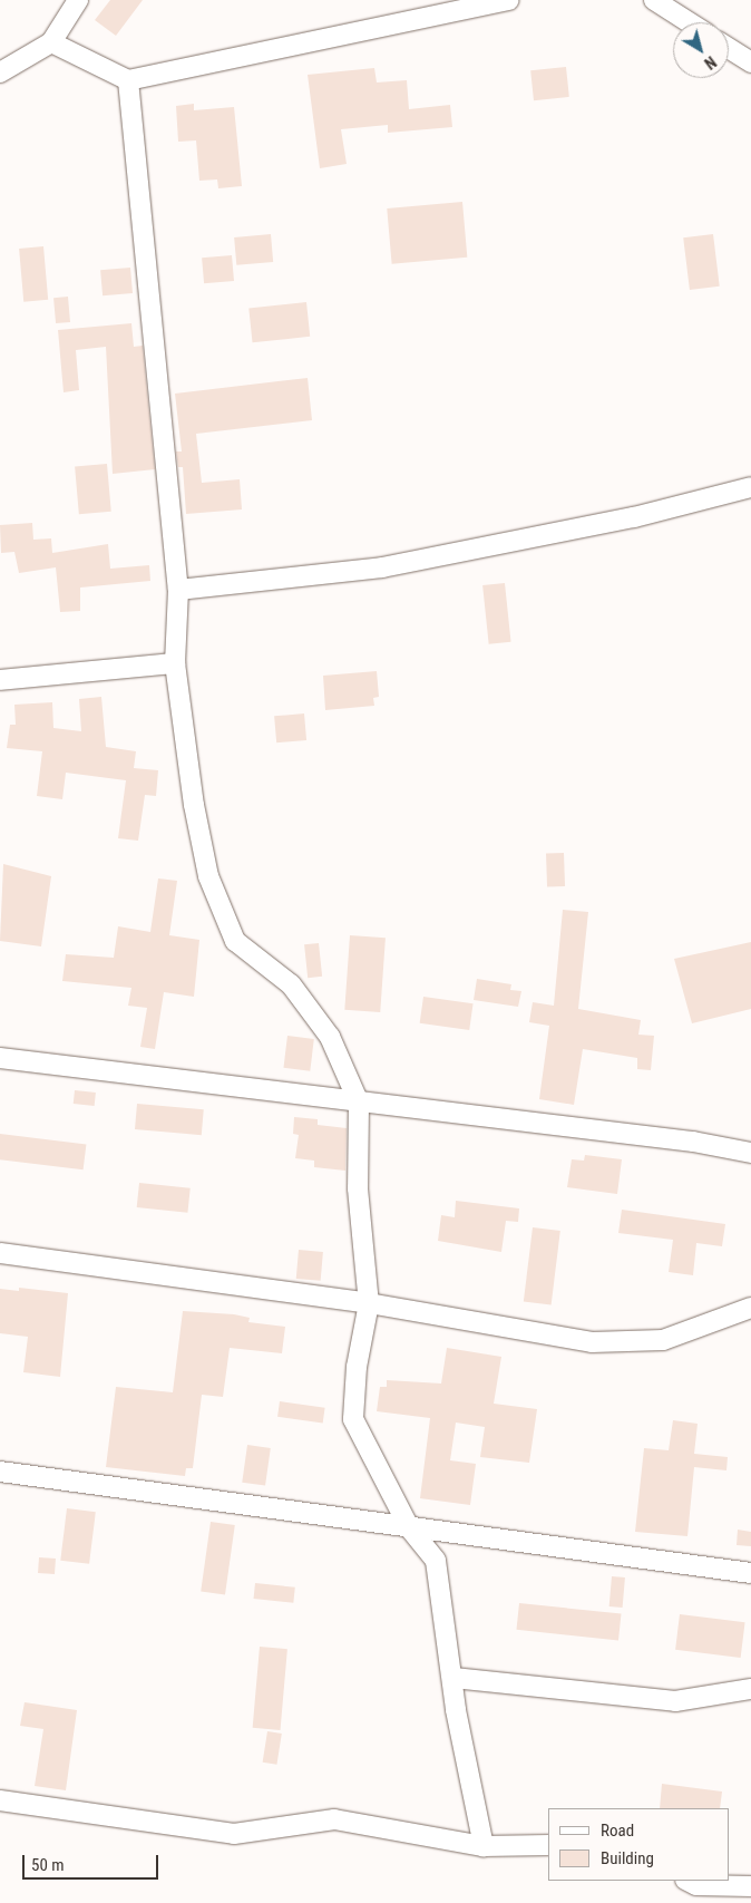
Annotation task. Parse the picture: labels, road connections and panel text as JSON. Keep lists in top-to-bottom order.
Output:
{
  "legend": ["Road", "Building"],
  "scale_bar": "50 m",
  "north": "bottom right"
}
